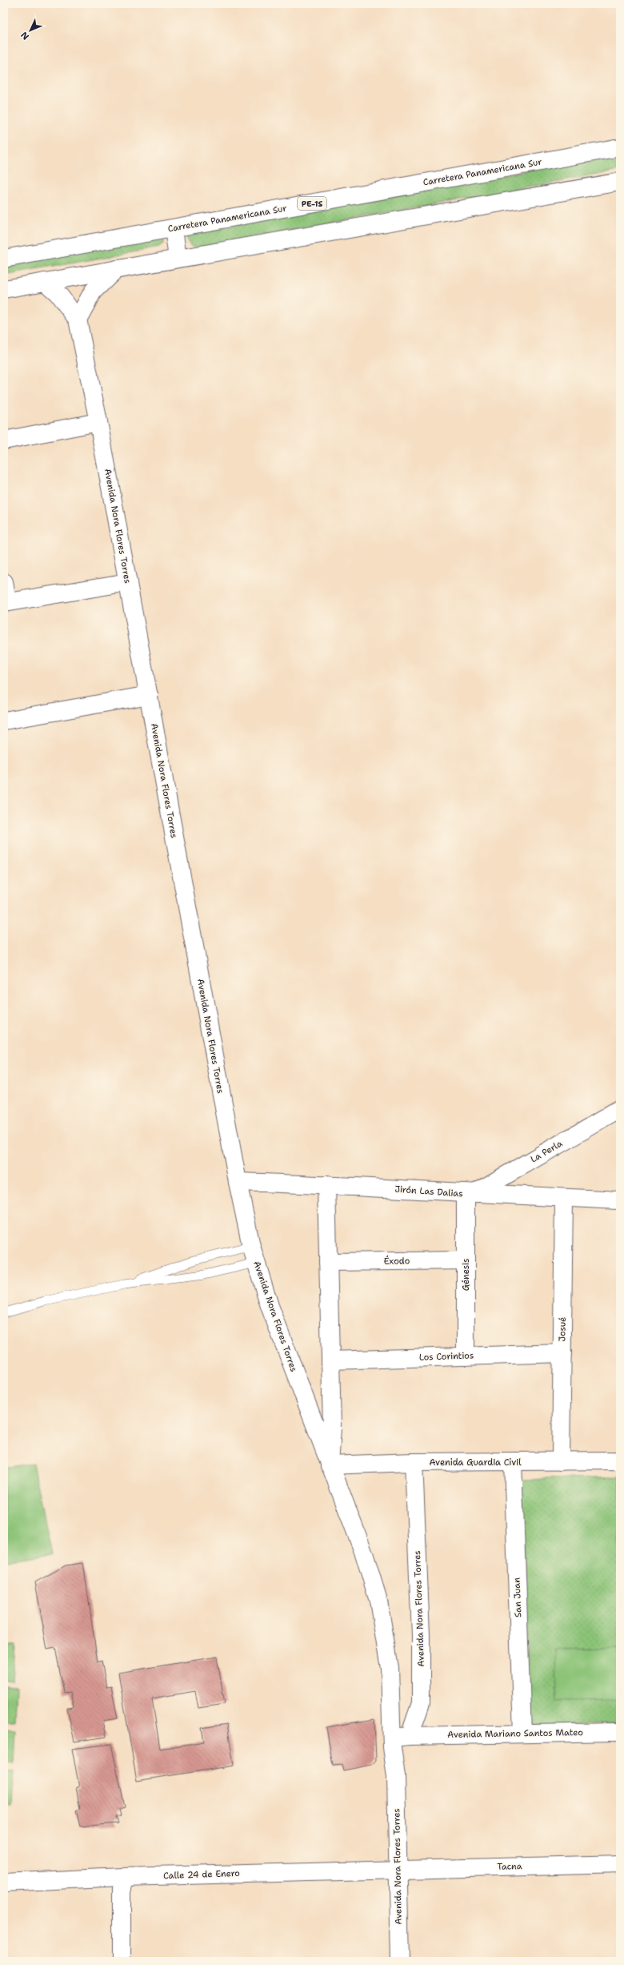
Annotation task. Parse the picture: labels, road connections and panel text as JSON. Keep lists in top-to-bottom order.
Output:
{
  "streets": {
    "main road": [
      "Carretera Panamericana Sur",
      "PE-1S",
      "Avenida Nora Flores Torres",
      "La Perla",
      "Jirón Las Dalias",
      "Éxodo",
      "Génesis",
      "Josué",
      "Los Corintios",
      "Avenida Guardia Civil",
      "San Juan",
      "Avenida Mariano Santos Mateo",
      "Tacna",
      "Calle 24 de Enero"
    ]
  },
  "crossings": [
    ["Avenida Nora Flores Torres", "Jirón Las Dalias"],
    ["Avenida Nora Flores Torres", "Avenida Guardia Civil"],
    ["Avenida Nora Flores Torres", "Avenida Mariano Santos Mateo"],
    ["Avenida Nora Flores Torres", "Tacna"],
    ["Avenida Nora Flores Torres", "Calle 24 de Enero"],
    ["La Perla", "Jirón Las Dalias"],
    ["La Perla", "Génesis"],
    ["Jirón Las Dalias", "Génesis"],
    ["Jirón Las Dalias", "Josué"],
    ["Éxodo", "Génesis"],
    ["Génesis", "Los Corintios"],
    ["Josué", "Los Corintios"],
    ["Josué", "Avenida Guardia Civil"],
    ["Avenida Guardia Civil", "San Juan"],
    ["San Juan", "Avenida Mariano Santos Mateo"],
    ["Tacna", "Calle 24 de Enero"]
  ],
  "north": "bottom left"
}
